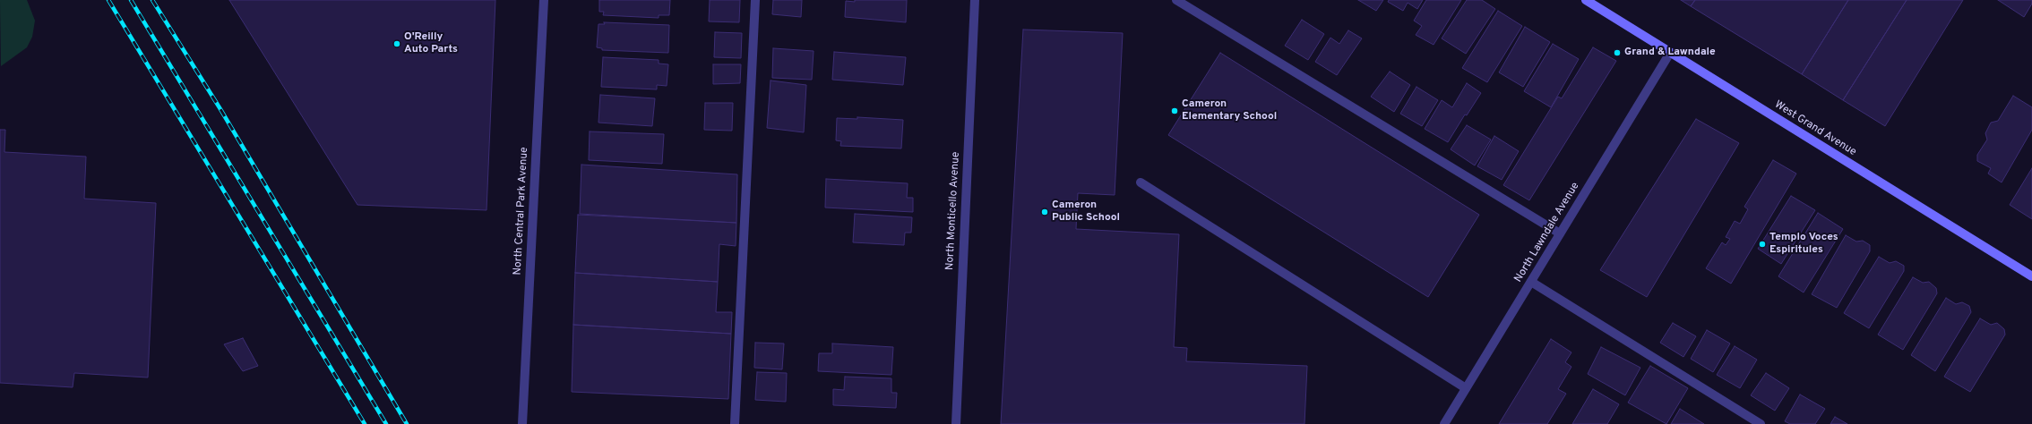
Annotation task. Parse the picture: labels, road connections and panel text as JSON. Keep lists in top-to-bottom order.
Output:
{
  "streets": {
    "main road": ["West Grand Avenue"],
    "street": ["North Central Park Avenue", "North Monticello Avenue", "North Lawndale Avenue"]
  },
  "crossings": [
    ["West Grand Avenue", "North Lawndale Avenue"]
  ],
  "places": [
    "O'Reilly Auto Parts",
    "Grand & Lawndale",
    "Cameron Elementary School",
    "Cameron Public School",
    "Templo Voces Espiritules"
  ]
}
